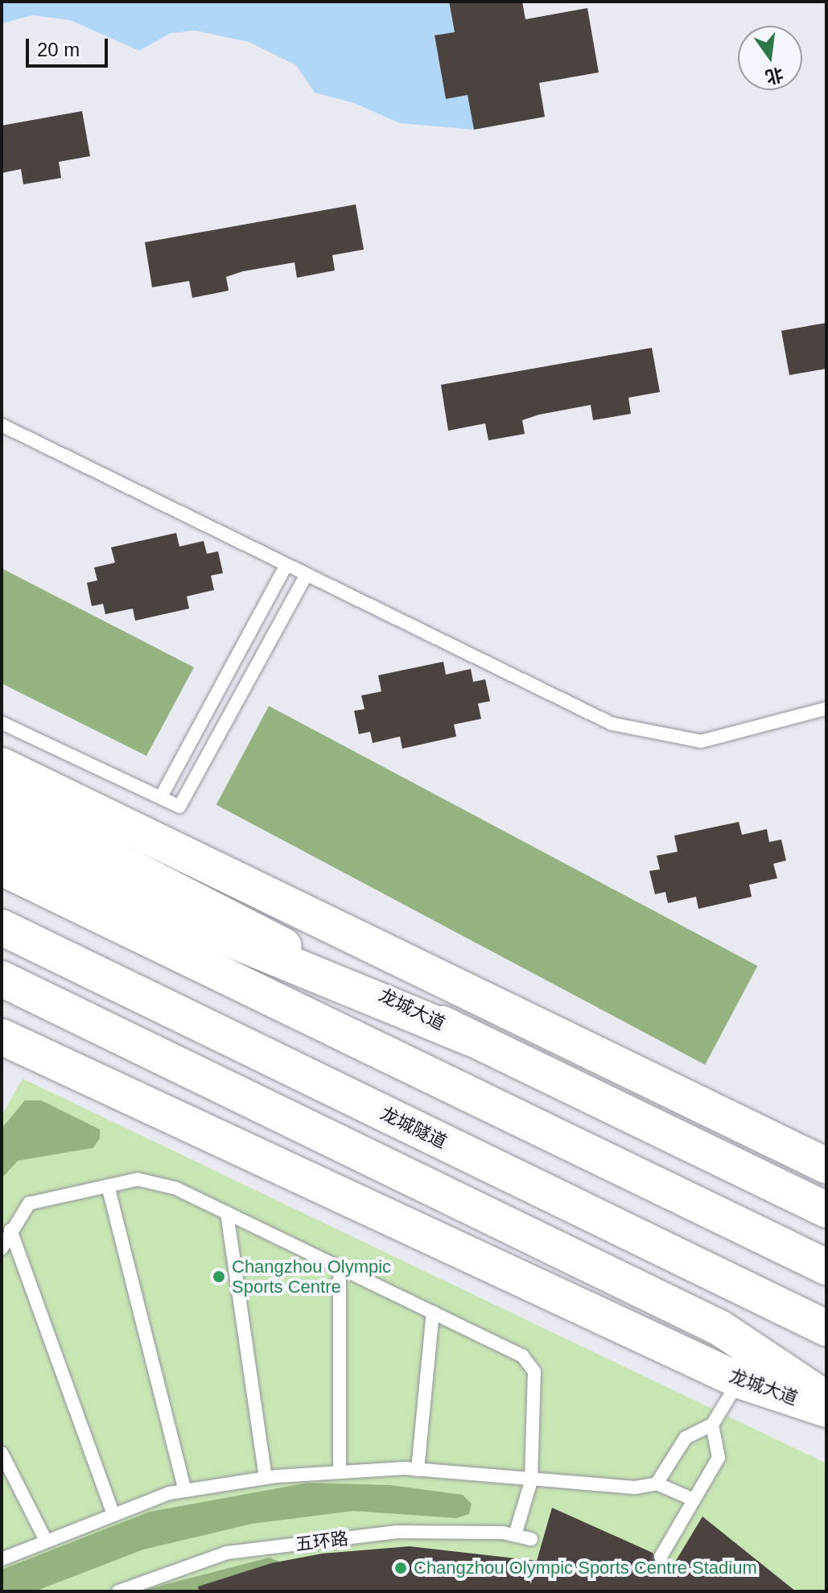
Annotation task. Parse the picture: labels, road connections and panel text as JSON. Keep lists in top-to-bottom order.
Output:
{
  "streets": {
    "main road": ["龙城大道", "龙城隧道"],
    "lane": ["五环路"]
  },
  "places": ["Changzhou Olympic Sports Centre", "Changzhou Olympic Sports Centre Stadium"],
  "scale_bar": "20 m",
  "north": "bottom"
}
